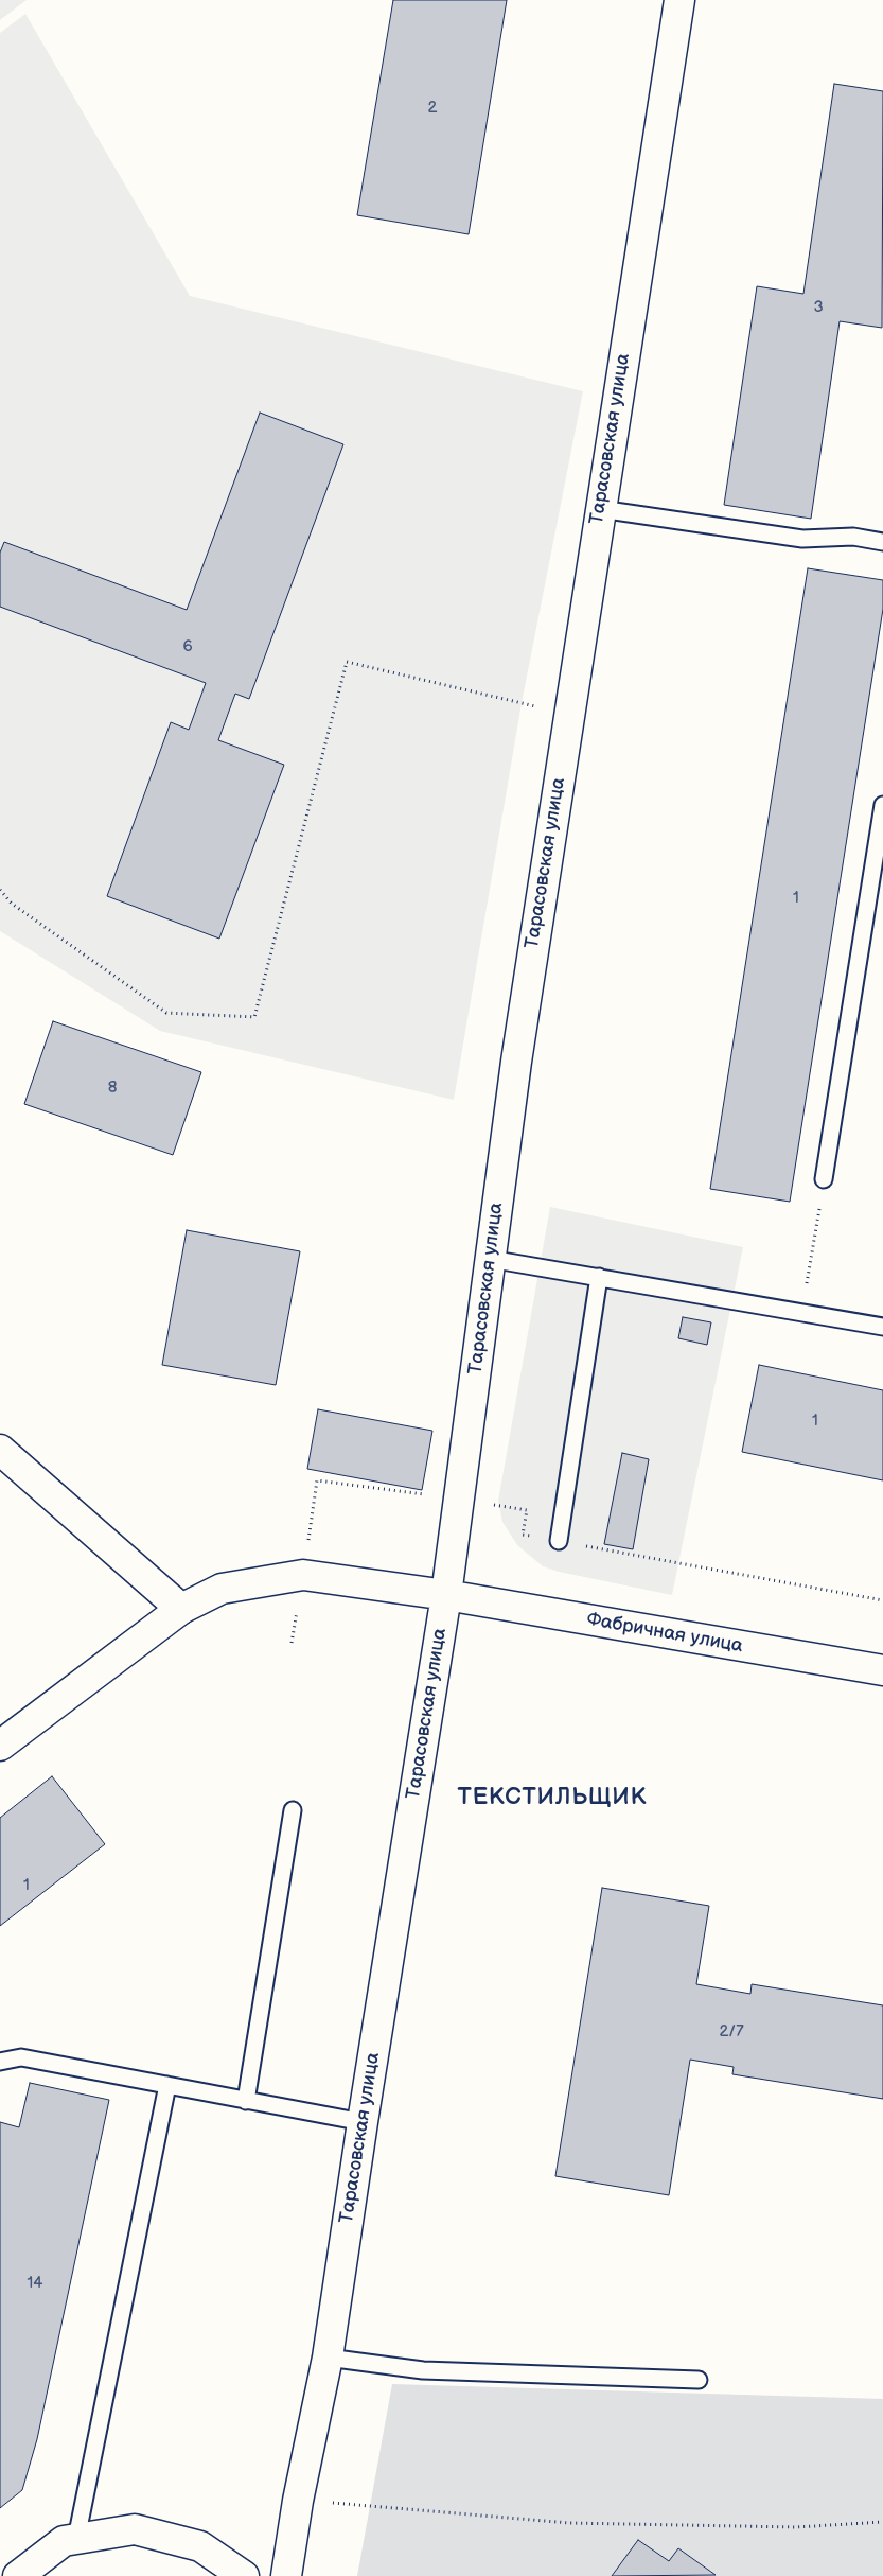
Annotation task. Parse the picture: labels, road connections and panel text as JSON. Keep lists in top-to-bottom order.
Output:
{
  "streets": {
    "street": ["Тарасовская улица", "Фабричная улица"]
  },
  "crossings": [
    ["Тарасовская улица", "Фабричная улица"]
  ],
  "districts": ["ТЕКСТИЛЬЩИК"],
  "house_numbers": [
    "2",
    "3",
    "6",
    "1",
    "8",
    "1",
    "1",
    "2/7",
    "14"
  ]
}
